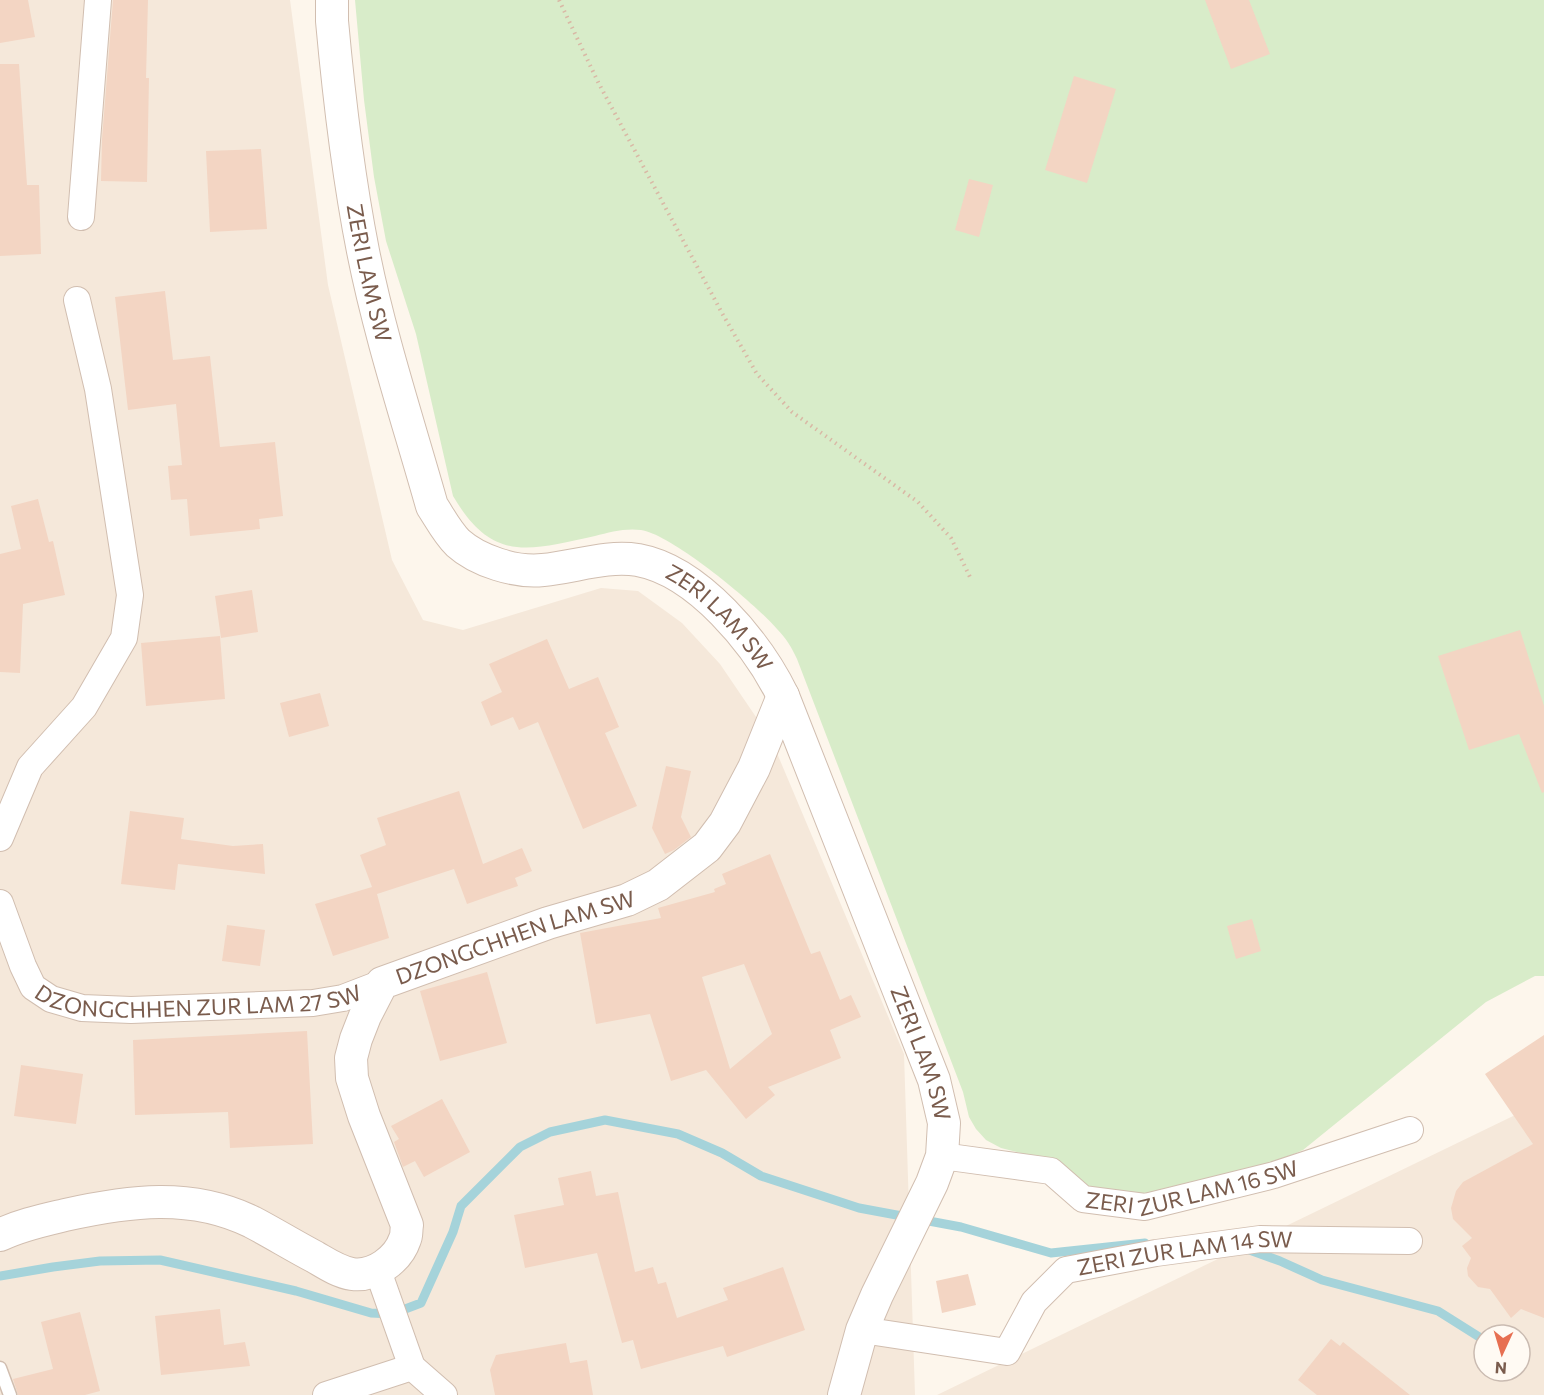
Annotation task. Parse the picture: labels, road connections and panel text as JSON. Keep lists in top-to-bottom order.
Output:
{
  "streets": {
    "street": [
      "ZERI LAM SW",
      "DZONGCHHEN LAM SW",
      "DZONGCHHEN ZUR LAM 27 SW",
      "ZERI ZUR LAM 16 SW",
      "ZERI ZUR LAM 14 SW"
    ]
  },
  "crossings": [
    ["ZERI LAM SW", "DZONGCHHEN LAM SW"],
    ["ZERI LAM SW", "ZERI ZUR LAM 16 SW"],
    ["ZERI LAM SW", "ZERI ZUR LAM 14 SW"],
    ["DZONGCHHEN LAM SW", "DZONGCHHEN ZUR LAM 27 SW"]
  ],
  "north": "bottom"
}
